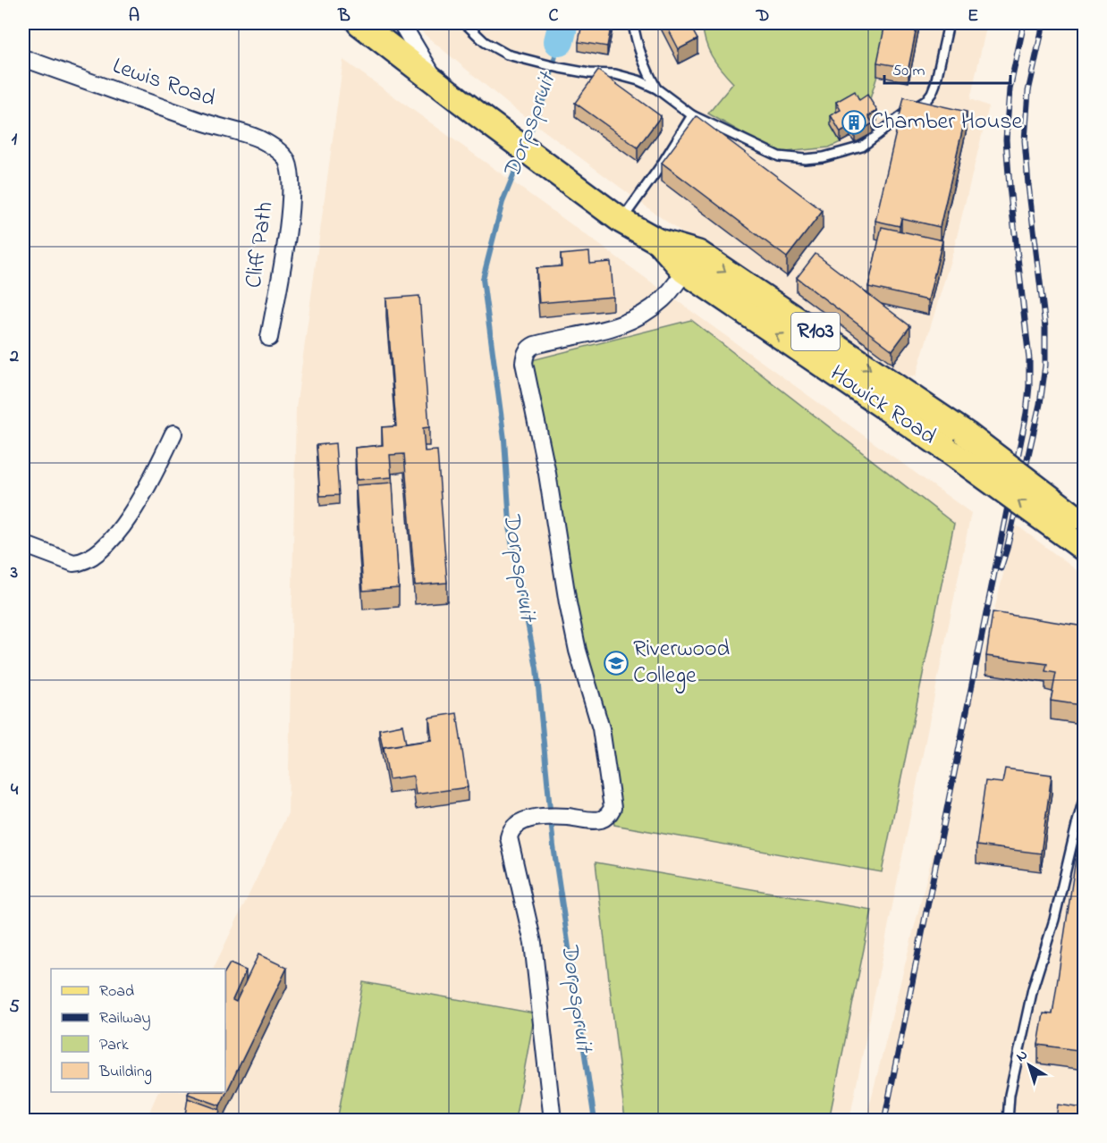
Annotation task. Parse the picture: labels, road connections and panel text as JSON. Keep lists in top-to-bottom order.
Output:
{
  "streets": {
    "main road": ["R103", "Howick Road"],
    "street": ["Lewis Road", "Cliff Path"]
  },
  "crossings": [
    ["Lewis Road", "Cliff Path"]
  ],
  "water": ["Dorpspruit"],
  "places": {
    "building": ["Chamber House"],
    "school or university": ["Riverwood College"]
  },
  "legend": [
    "Road",
    "Railway",
    "Park",
    "Building"
  ],
  "scale_bar": "50 m",
  "north": "top left",
  "grid": {
    "columns": [
      "A",
      "B",
      "C",
      "D",
      "E"
    ],
    "rows": [
      "1",
      "2",
      "3",
      "4",
      "5"
    ]
  }
}
